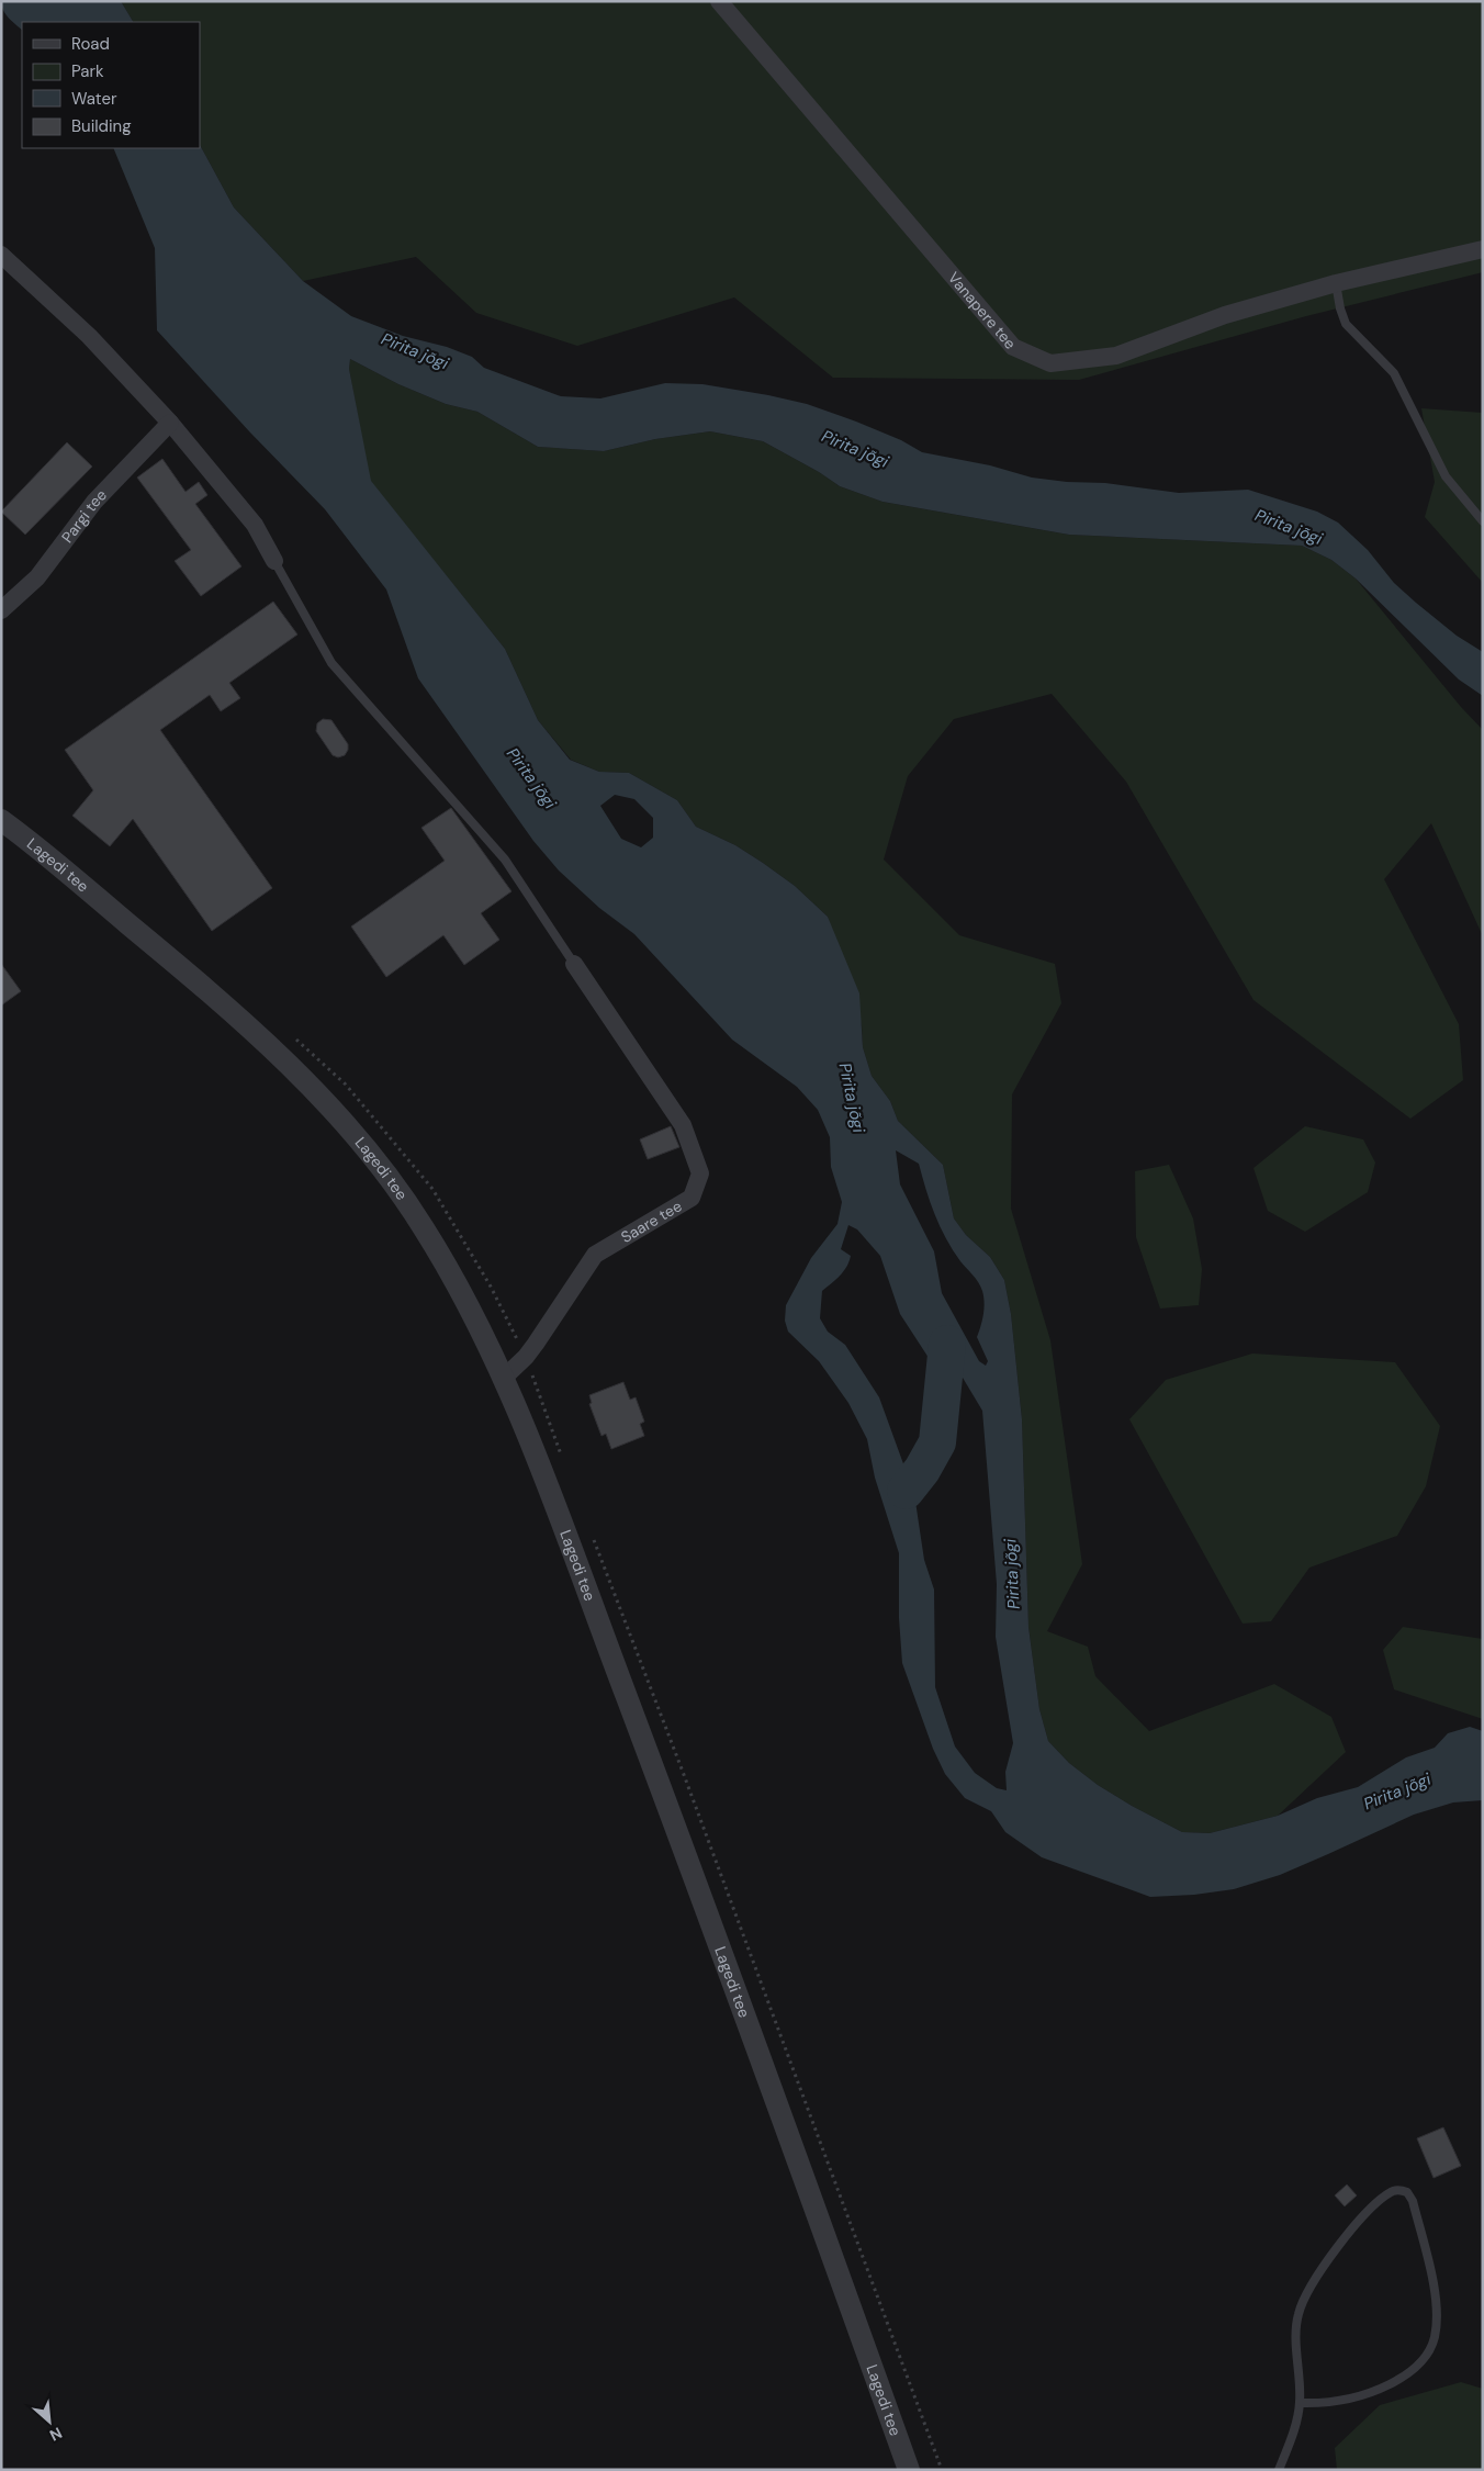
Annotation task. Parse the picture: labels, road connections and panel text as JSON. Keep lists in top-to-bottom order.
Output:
{
  "streets": {
    "street": [
      "Vanapere tee",
      "Pargi tee",
      "Lagedi tee",
      "Saare tee"
    ]
  },
  "crossings": [
    ["Lagedi tee", "Saare tee"]
  ],
  "water": ["Pirita jõgi"],
  "legend": [
    "Road",
    "Park",
    "Water",
    "Building"
  ],
  "north": "bottom right"
}
